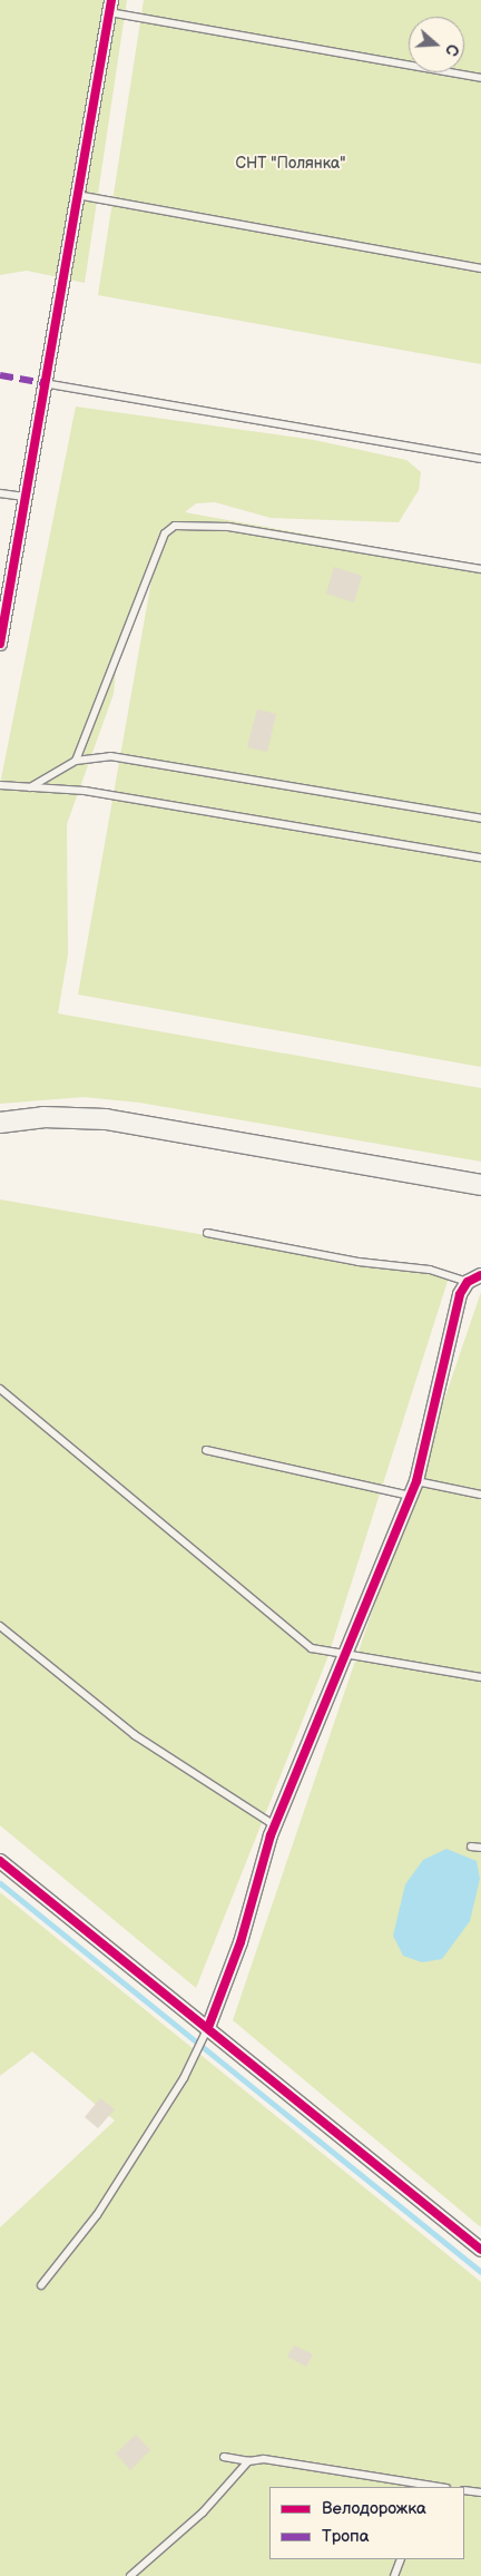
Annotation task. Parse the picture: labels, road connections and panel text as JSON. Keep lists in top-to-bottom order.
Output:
{
  "parks": ["СНТ \"Полянка\""],
  "legend": ["Велодорожка", "Тропа"],
  "north": "right"
}
